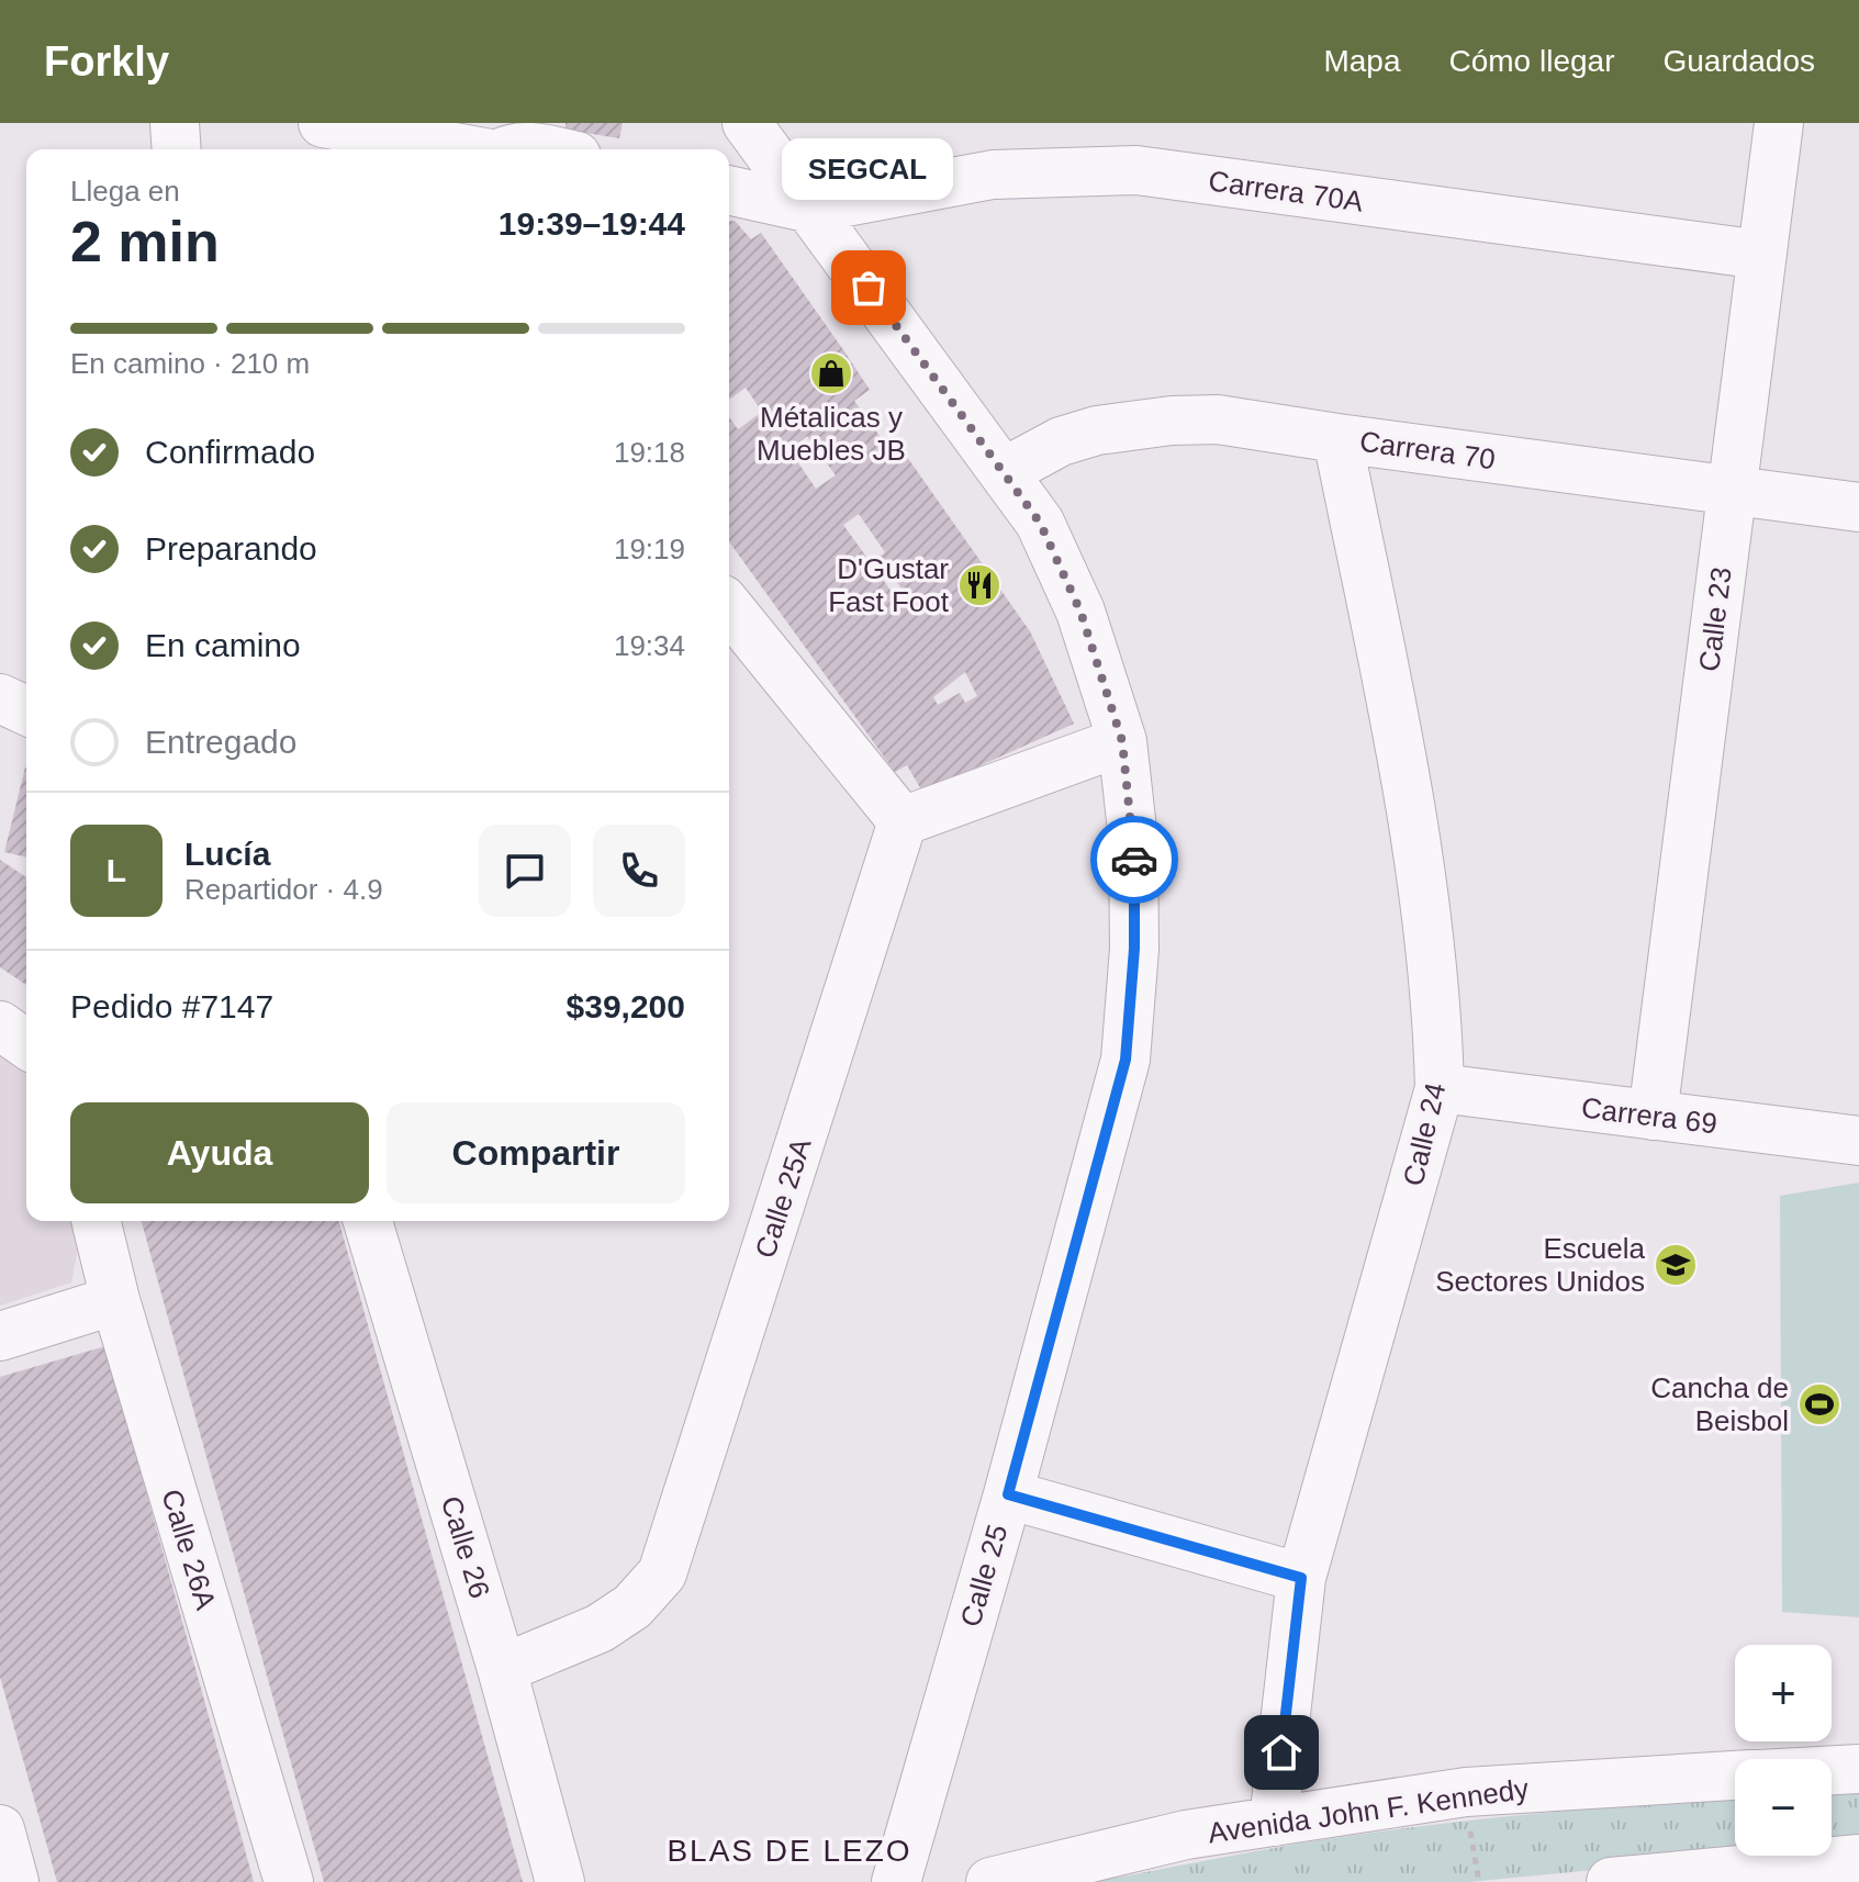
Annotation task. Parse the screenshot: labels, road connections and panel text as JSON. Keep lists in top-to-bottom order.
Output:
{
  "streets": {
    "street": [
      "Carrera 70A",
      "Carrera 70",
      "Calle 23",
      "Carrera 69",
      "Calle 24",
      "Calle 25A",
      "Calle 26",
      "Calle 26A",
      "Calle 25",
      "Avenida John F. Kennedy"
    ]
  },
  "crossings": [
    ["Carrera 70A", "Calle 23"],
    ["Carrera 70A", "Calle 25"],
    ["Carrera 70", "Calle 23"],
    ["Carrera 70", "Calle 24"],
    ["Carrera 70", "Calle 25"],
    ["Calle 23", "Carrera 69"],
    ["Carrera 69", "Calle 24"],
    ["Calle 24", "Avenida John F. Kennedy"],
    ["Calle 25A", "Calle 26"]
  ],
  "districts": ["BLAS DE LEZO"],
  "places": {
    "other": ["SEGCAL"],
    "shop": ["Métalicas y Muebles JB"],
    "restaurant": ["D'Gustar Fast Foot"],
    "school or university": ["Escuela Sectores Unidos"],
    "sports": ["Cancha de Beisbol"]
  },
  "page": {
    "header": "Forkly",
    "nav": ["Mapa", "Cómo llegar", "Guardados"],
    "bubble": "SEGCAL",
    "heading": ["2 min", "Llega en", "19:39–19:44"],
    "panel": [
      "Lucía",
      "Repartidor · 4.9",
      "Pedido #7147",
      "$39,200"
    ],
    "bar": "En camino · 210 m",
    "list": [
      ["Confirmado", "19:18"],
      ["Preparando", "19:19"],
      ["En camino", "19:34"],
      "Entregado"
    ],
    "round": "L",
    "buttons": ["Ayuda", "Compartir"],
    "map_buttons": ["+", "−"]
  }
}
